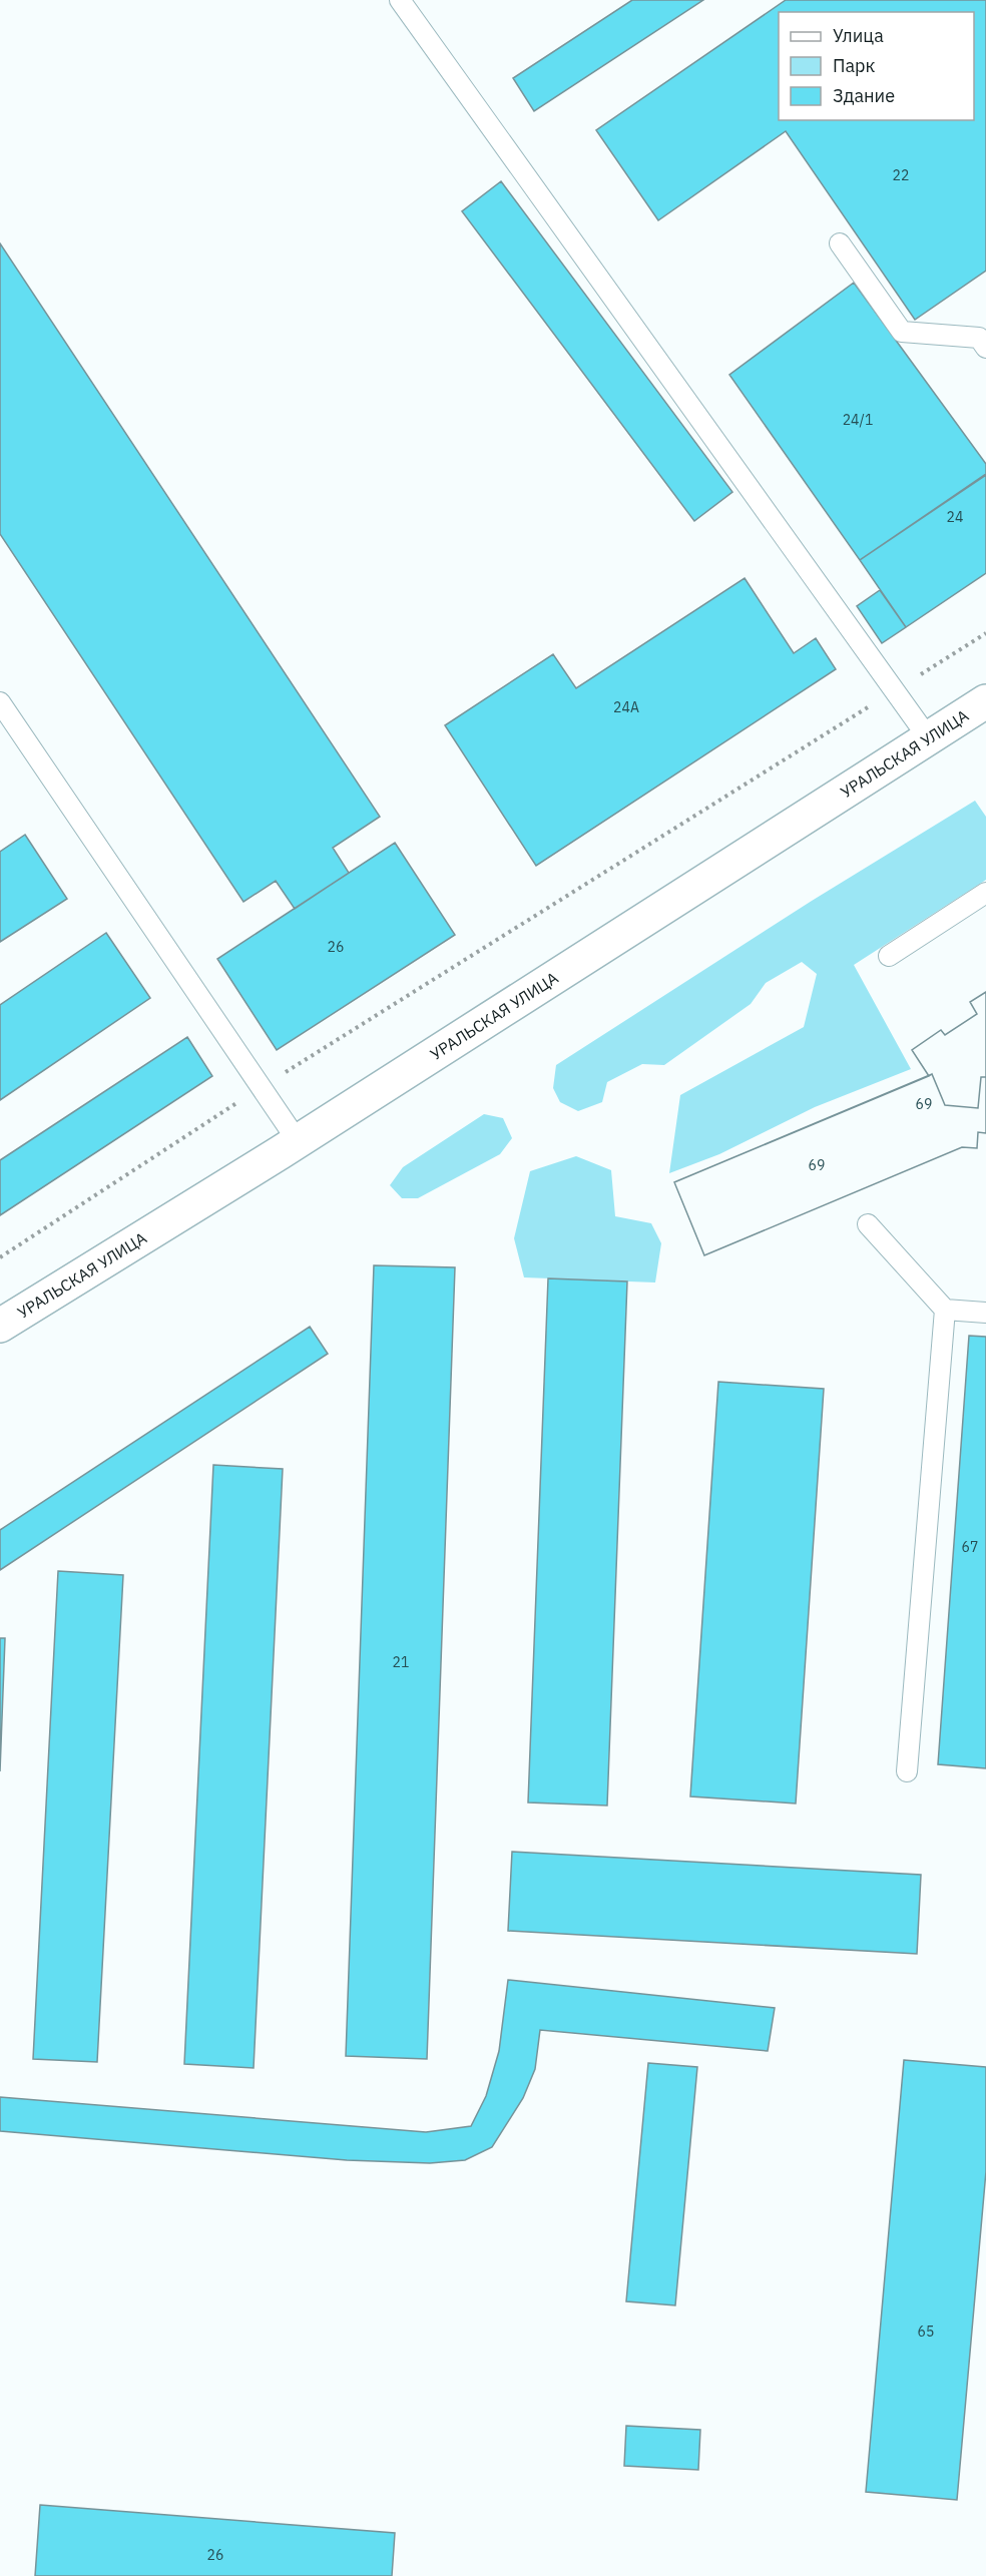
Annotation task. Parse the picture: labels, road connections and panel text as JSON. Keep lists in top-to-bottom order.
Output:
{
  "streets": {
    "street": ["УРАЛЬСКАЯ УЛИЦА"]
  },
  "house_numbers": [
    "22",
    "24/1",
    "24",
    "24А",
    "26",
    "69",
    "69",
    "67",
    "21",
    "65",
    "26"
  ],
  "legend": ["Улица", "Парк", "Здание"]
}
